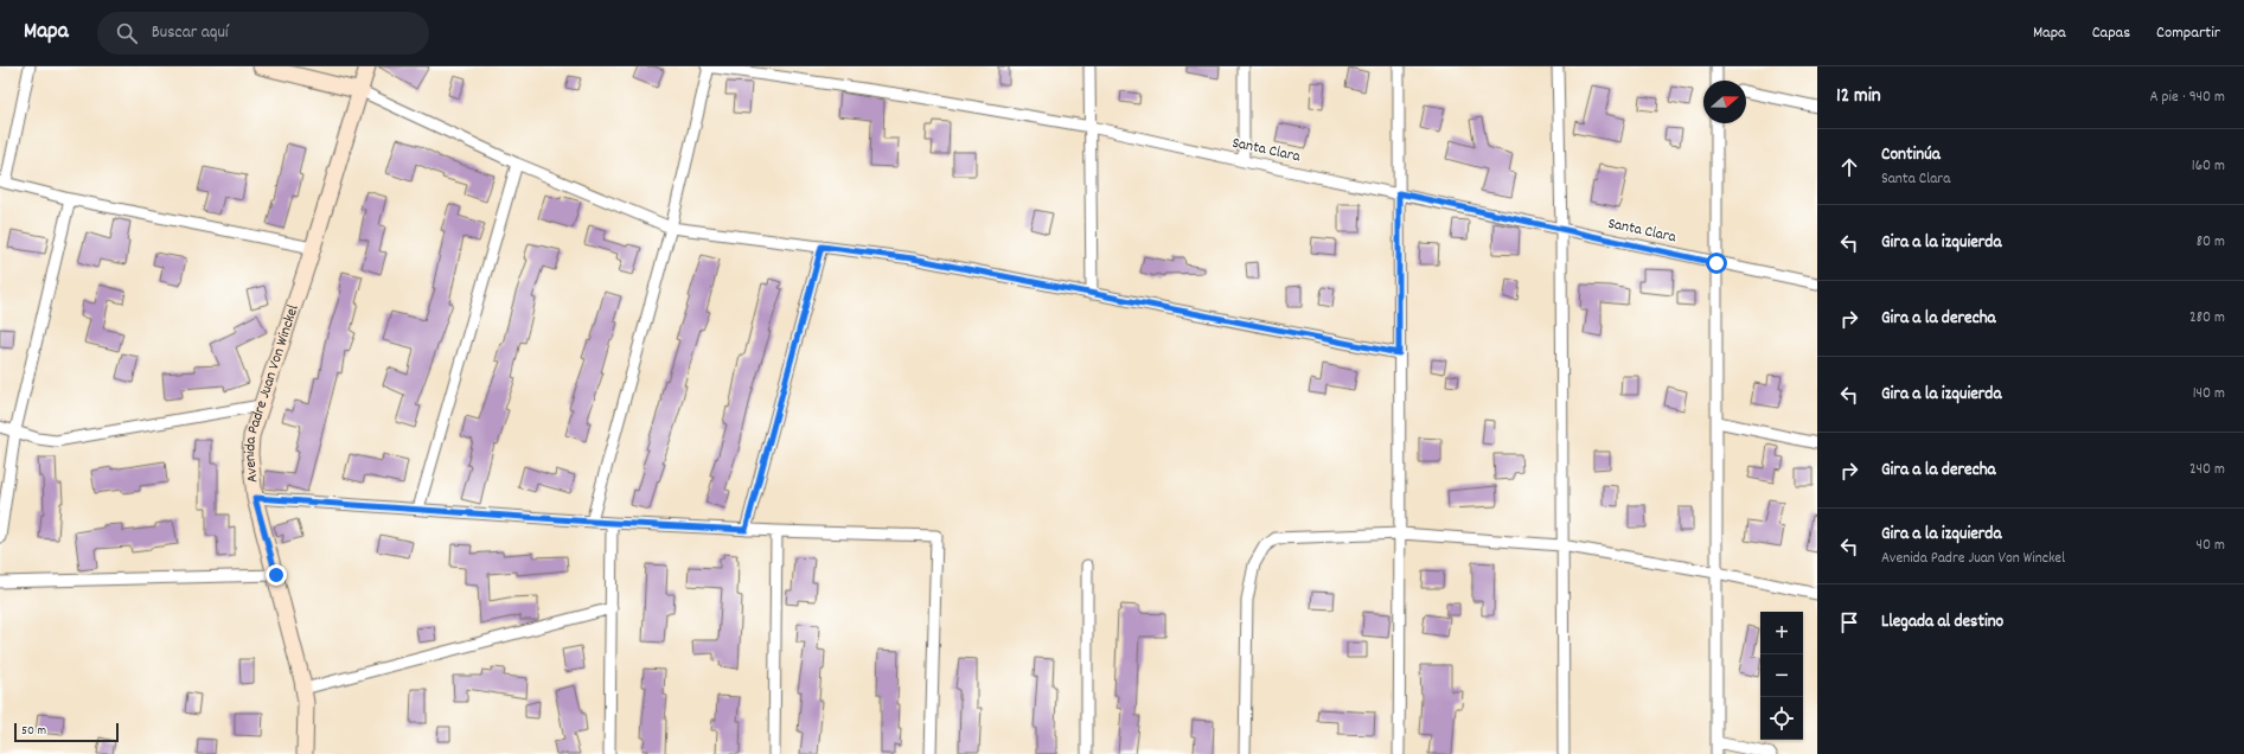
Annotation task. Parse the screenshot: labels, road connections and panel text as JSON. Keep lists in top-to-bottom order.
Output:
{
  "streets": {
    "main road": ["Avenida Padre Juan Von Winckel"],
    "street": ["Santa Clara"]
  },
  "scale_bar": "50 m",
  "north": "right",
  "page": {
    "header": "Mapa",
    "search": "Buscar aquí",
    "nav": ["Mapa", "Capas", "Compartir"],
    "heading": ["12 min", "A pie · 940 m"],
    "list": [
      ["Continúa", "Santa Clara", "160 m"],
      ["Gira a la izquierda", "80 m"],
      ["Gira a la derecha", "280 m"],
      ["Gira a la izquierda", "140 m"],
      ["Gira a la derecha", "240 m"],
      ["Gira a la izquierda", "Avenida Padre Juan Von Winckel", "40 m"],
      "Llegada al destino"
    ],
    "map_buttons": ["+", "−"],
    "scale": "50 m"
  }
}
